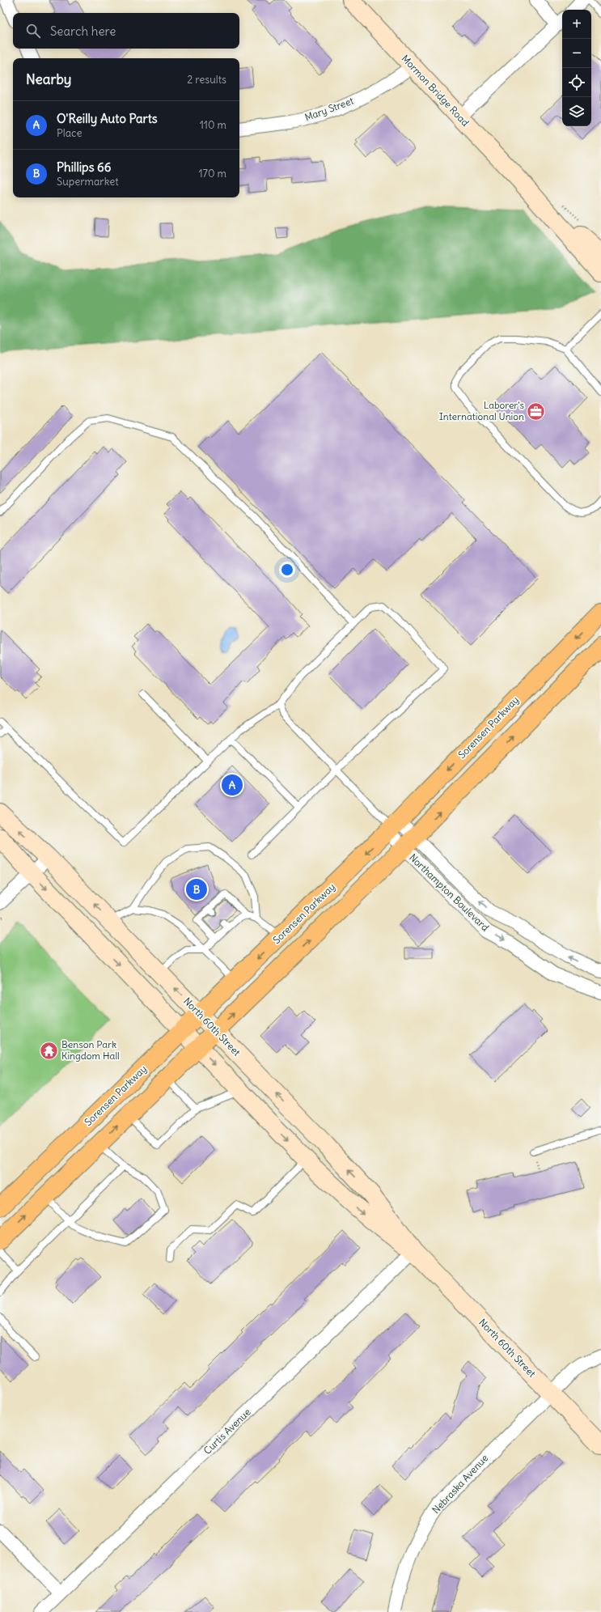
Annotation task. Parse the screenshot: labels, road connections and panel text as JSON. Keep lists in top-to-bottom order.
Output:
{
  "streets": {
    "main road": ["Mormon Bridge Road", "Sorensen Parkway", "North 60th Street"],
    "street": [
      "Mary Street",
      "Northampton Boulevard",
      "Curtis Avenue",
      "Nebraska Avenue"
    ]
  },
  "crossings": [
    ["Mormon Bridge Road", "Mary Street"],
    ["Sorensen Parkway", "Northampton Boulevard"],
    ["Sorensen Parkway", "North 60th Street"],
    ["North 60th Street", "Curtis Avenue"],
    ["North 60th Street", "Nebraska Avenue"]
  ],
  "places": {
    "office": ["Laborer's International Union"],
    "temple": ["Benson Park Kingdom Hall"]
  },
  "page": {
    "map_buttons": ["+", "−"],
    "search": "Search here",
    "heading": ["Nearby", "2 results"],
    "list": [
      {
        "mark": "A",
        "name": "O'Reilly Auto Parts",
        "note": "Place",
        "value": "110 m"
      },
      {
        "mark": "B",
        "name": "Phillips 66",
        "note": "Supermarket",
        "value": "170 m"
      }
    ],
    "pins": ["A", "B"]
  }
}
